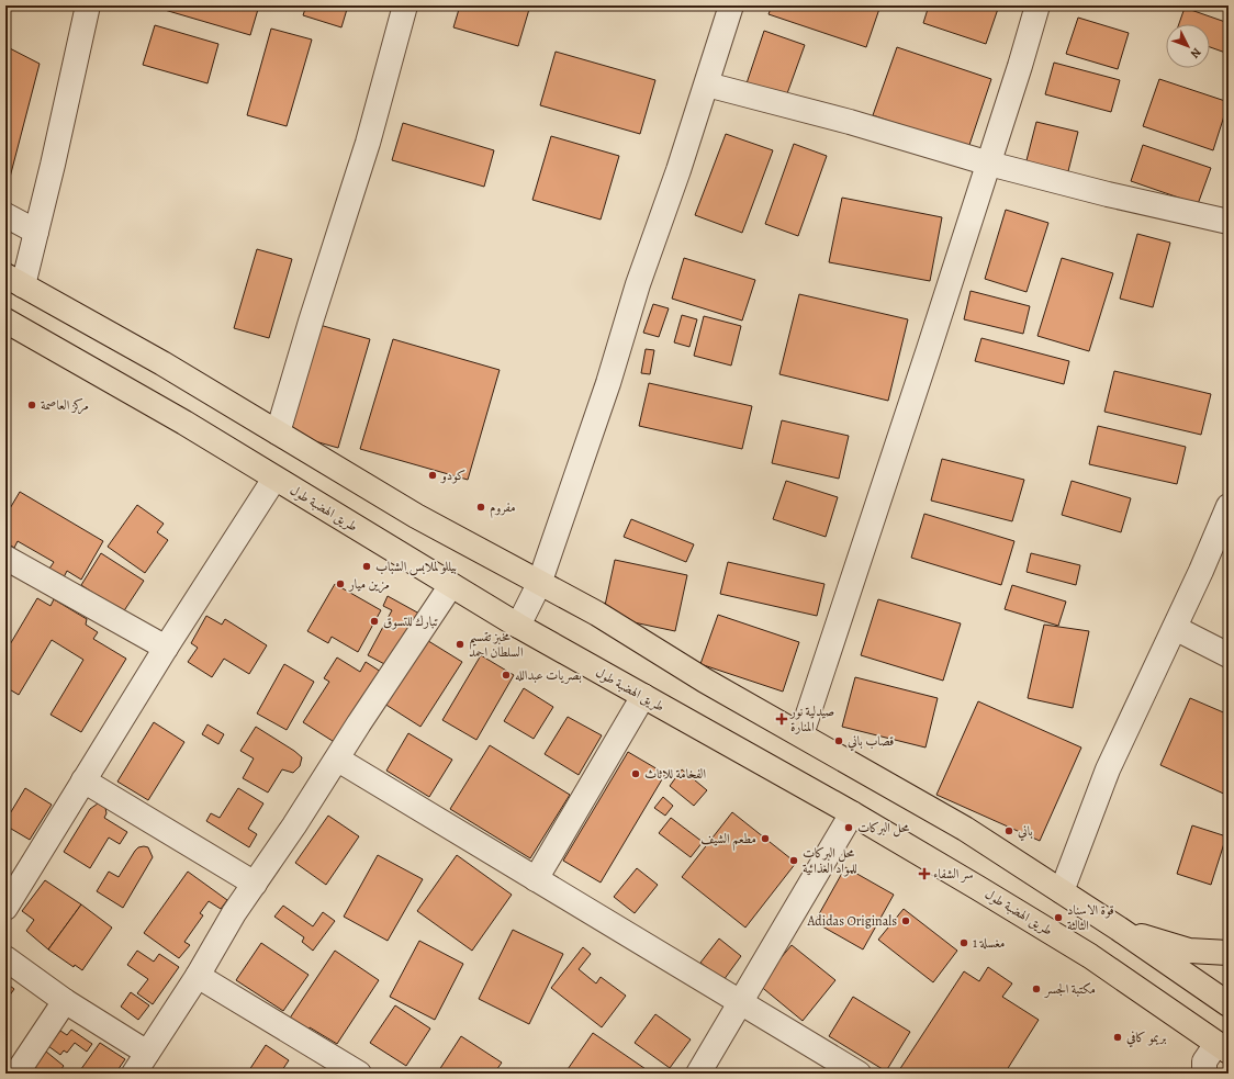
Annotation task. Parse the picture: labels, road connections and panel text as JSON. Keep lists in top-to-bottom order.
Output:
{
  "streets": {
    "highway": ["طريق الهضبة طول"]
  },
  "places": {
    "other": [
      "مركز العاصمة",
      "كودو",
      "مفروم",
      "بيللو لملابس الشباب",
      "مزين ميار",
      "تبارك للتسوق",
      "مخبز تقسيم السلطان احمد",
      "بصريات عبدالله",
      "قصاب باني",
      "الفخامة للاثاث",
      "محل البركات",
      "باني",
      "مطعم الشيف",
      "محل البركات للمواد الغذائية",
      "قوة الاسناد الثالثة",
      "Adidas Originals",
      "مغسلة 1",
      "مكتبة الجسر",
      "بريمو كافي"
    ],
    "health": ["صيدلية نور المنارة", "سر الشفاء"]
  },
  "north": "bottom right"
}
